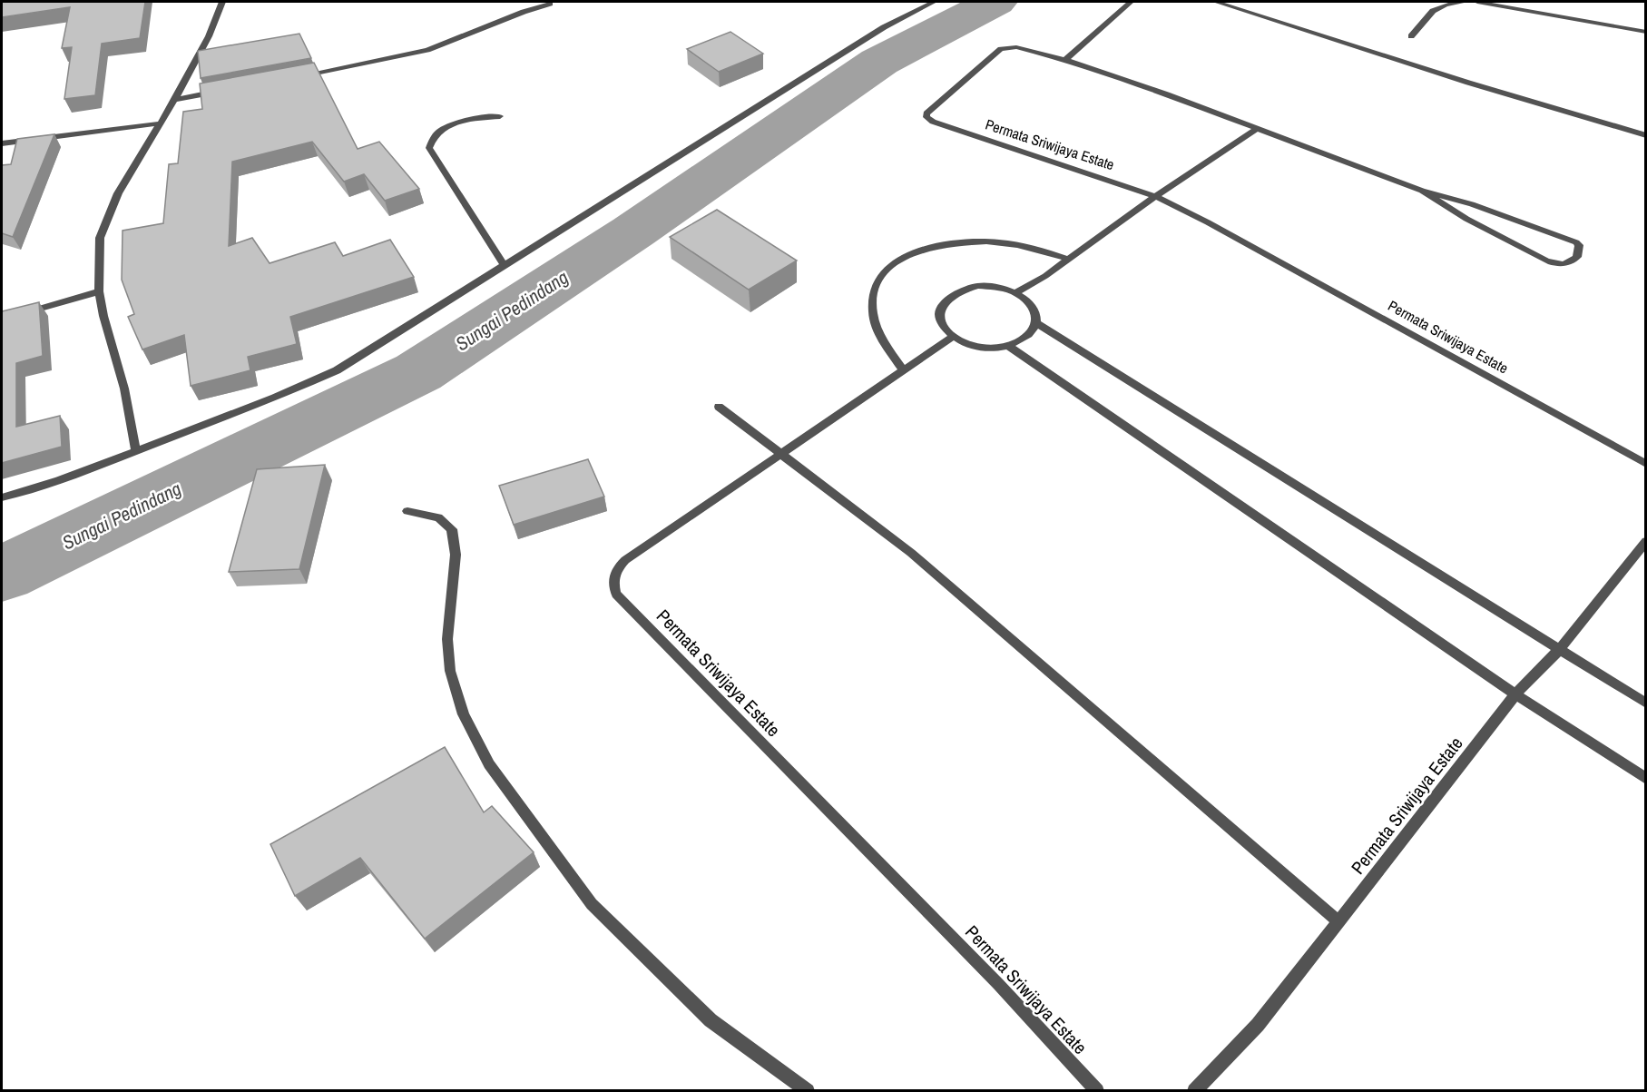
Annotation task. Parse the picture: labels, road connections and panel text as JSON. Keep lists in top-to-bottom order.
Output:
{
  "streets": {
    "street": ["Permata Sriwijaya Estate"]
  },
  "water": ["Sungai Pedindang"]
}
